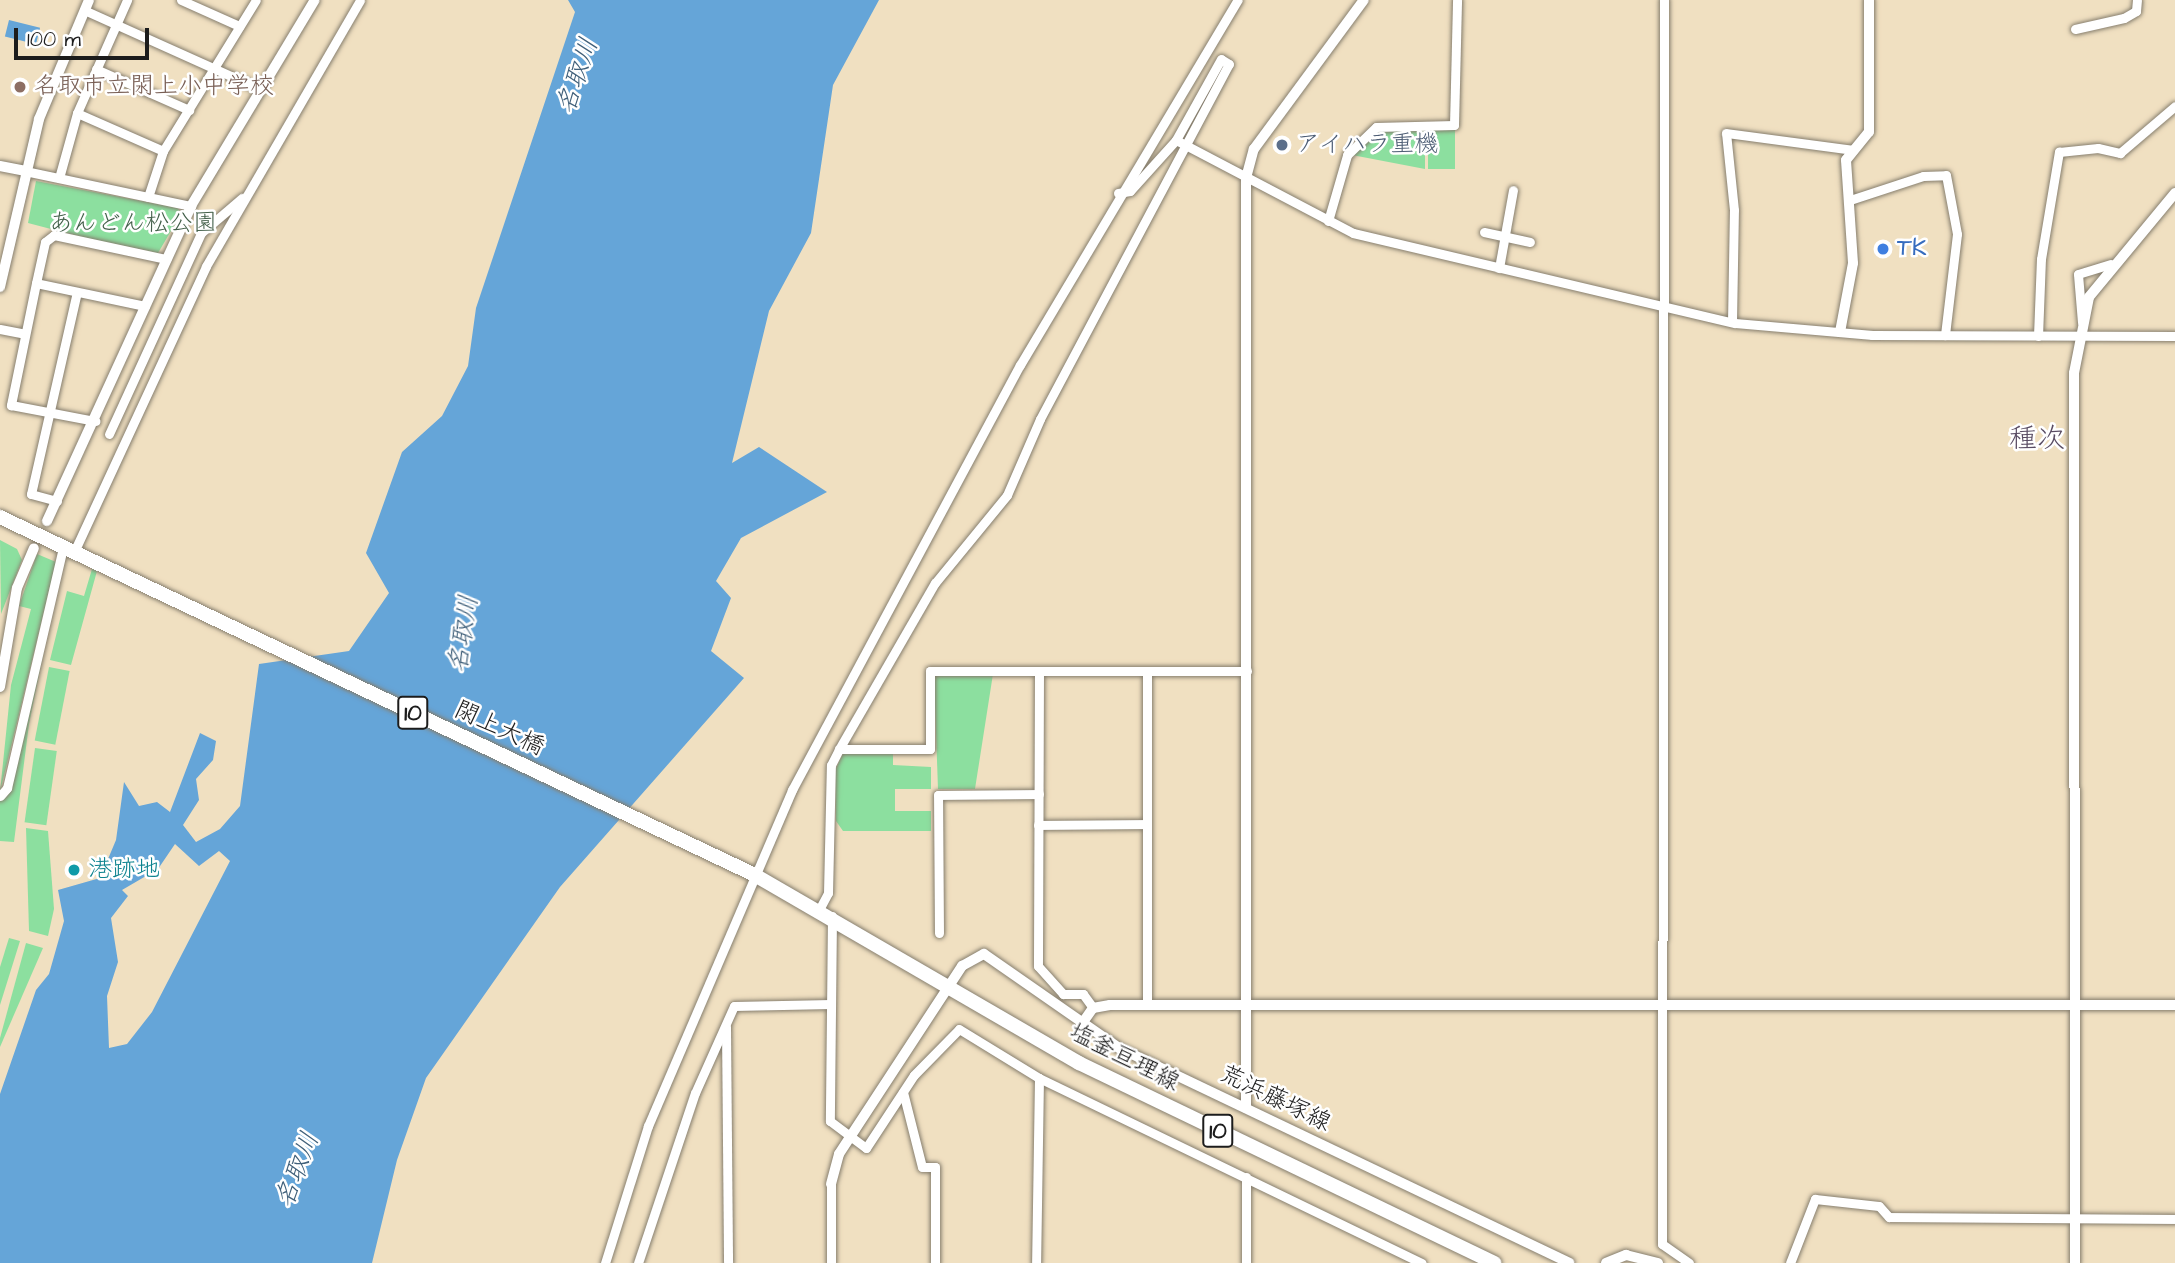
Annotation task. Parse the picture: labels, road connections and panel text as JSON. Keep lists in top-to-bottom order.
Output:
{
  "streets": {
    "main road": ["10", "閖上大橋", "塩釜亘理線"],
    "street": ["荒浜藤塚線"]
  },
  "crossings": [
    ["10", "閖上大橋"],
    ["閖上大橋", "塩釜亘理線"],
    ["塩釜亘理線", "荒浜藤塚線"]
  ],
  "districts": ["種次"],
  "water": ["名取川"],
  "parks": ["あんどん松公園"],
  "places": [
    "名取市立閖上小中学校",
    "アイハラ重機",
    "TK",
    "港跡地"
  ],
  "scale_bar": "100 m"
}
